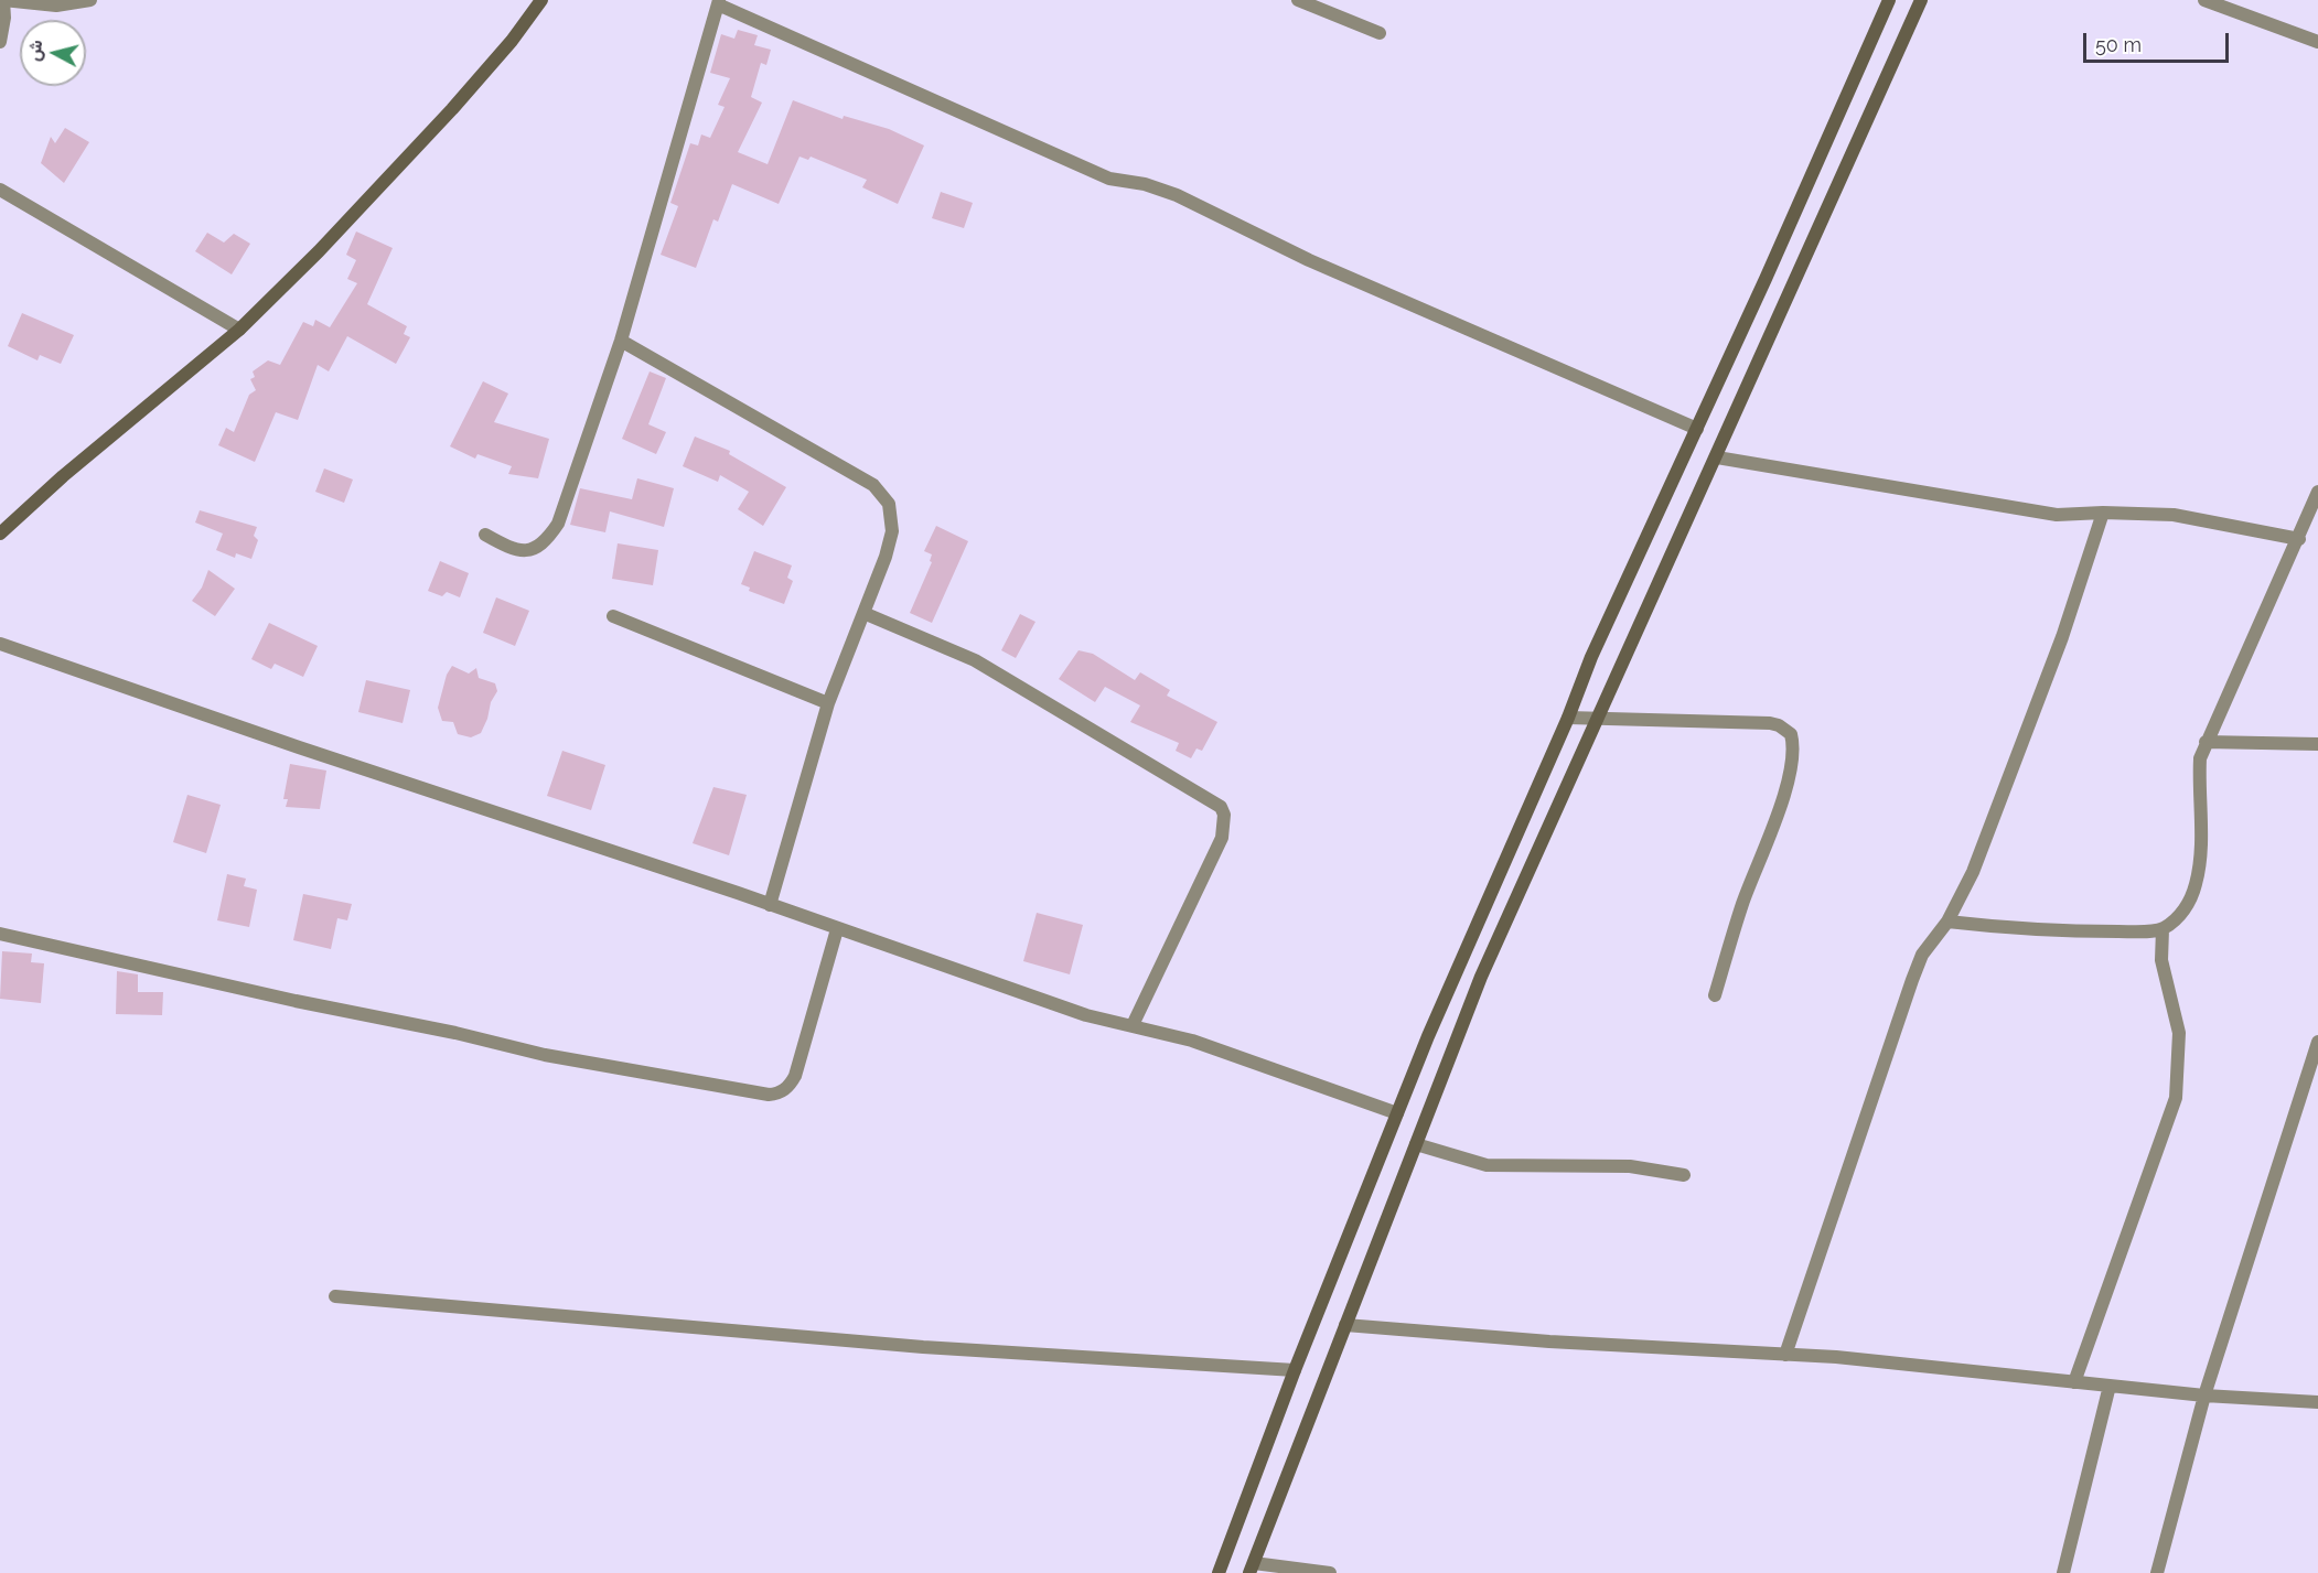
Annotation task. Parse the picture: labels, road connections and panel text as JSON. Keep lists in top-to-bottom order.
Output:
{
  "scale_bar": "50 m",
  "north": "left"
}
